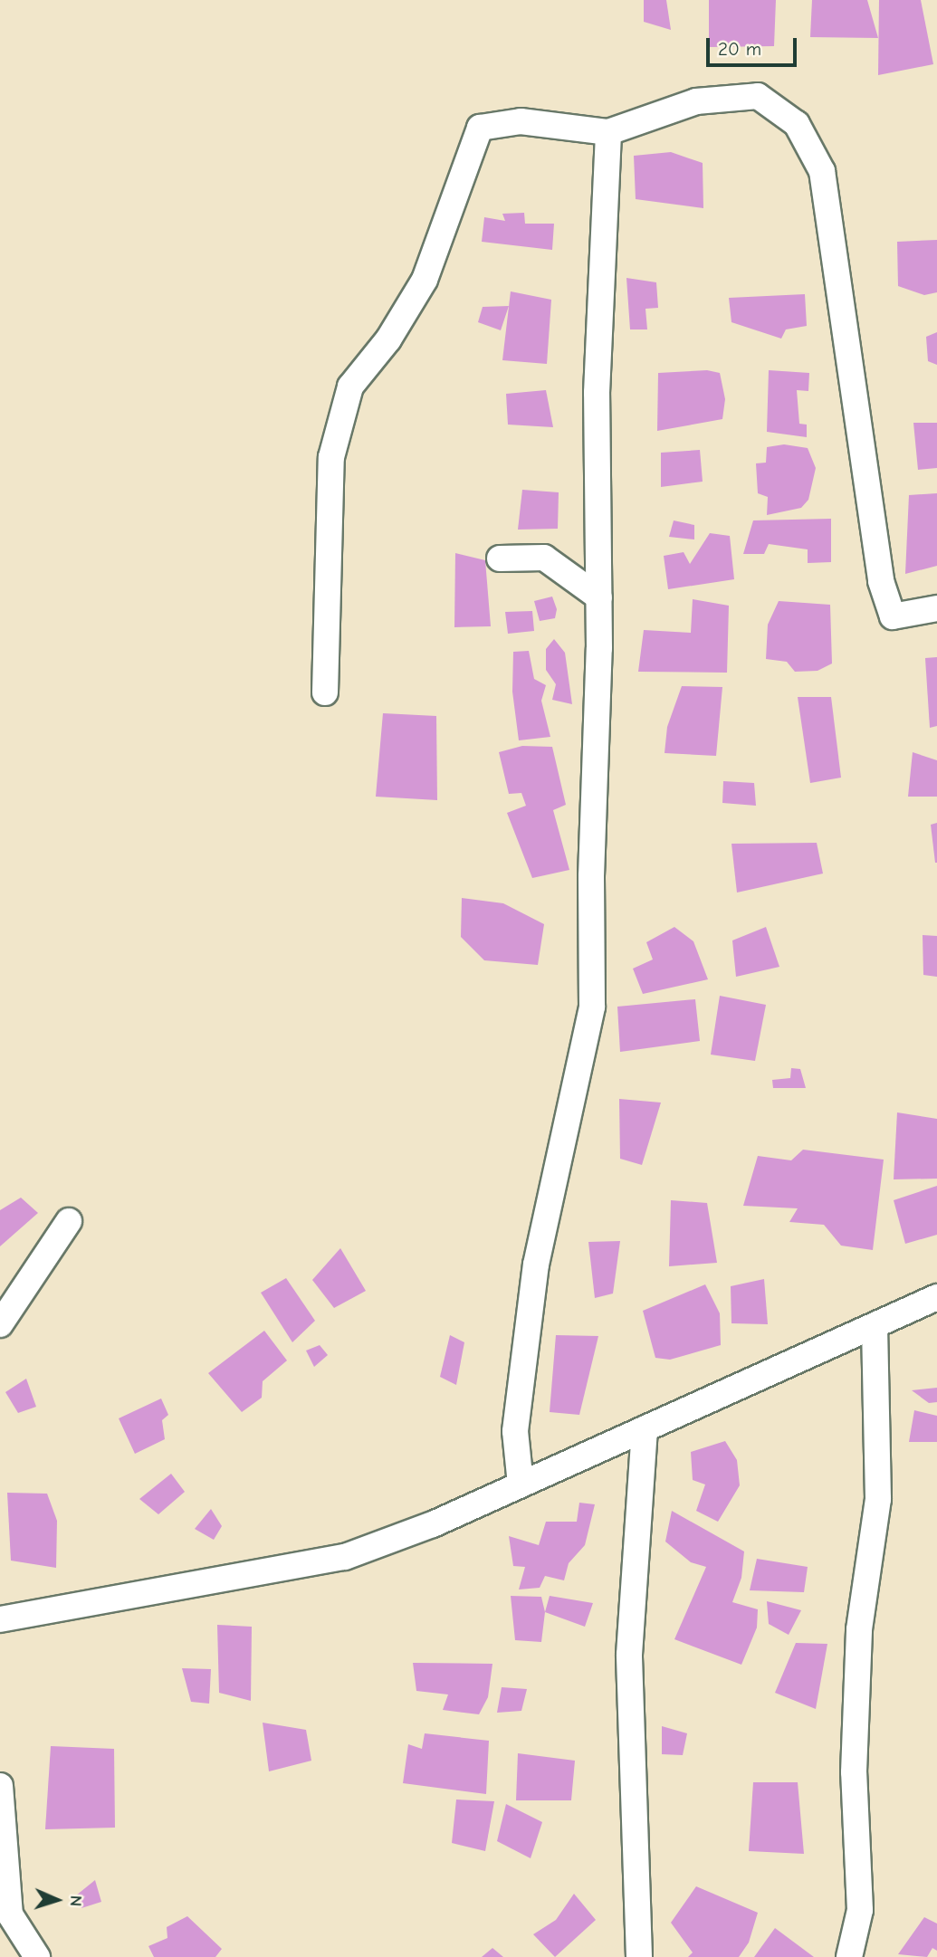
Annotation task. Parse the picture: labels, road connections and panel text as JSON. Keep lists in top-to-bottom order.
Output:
{
  "scale_bar": "20 m",
  "north": "right"
}
